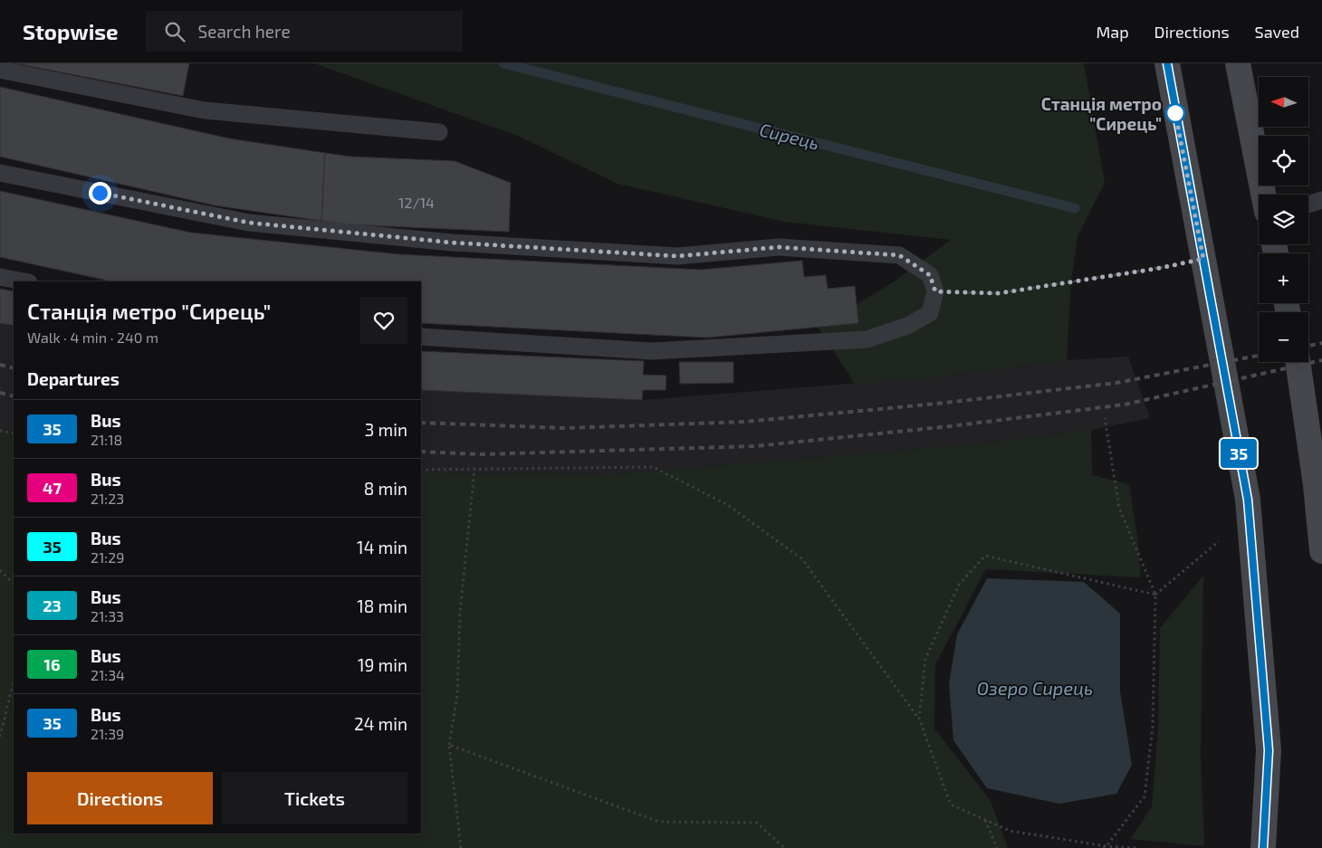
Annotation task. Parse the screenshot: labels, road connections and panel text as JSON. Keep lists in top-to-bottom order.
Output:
{
  "water": ["Сирець", "Озеро Сирець"],
  "places": ["Станція метро \"Сирець\""],
  "lines": ["bus line 35"],
  "house_numbers": ["12/14"],
  "north": "left",
  "page": {
    "header": "Stopwise",
    "search": "Search here",
    "nav": ["Map", "Directions", "Saved"],
    "on_map": "35",
    "map_buttons": ["+", "−"],
    "heading": [
      ["Станція метро \"Сирець\"", "Walk · 4 min · 240 m"],
      "Departures"
    ],
    "list": [
      {
        "mark": "35",
        "name": "Bus",
        "note": "21:18",
        "value": "3 min"
      },
      {
        "mark": "47",
        "name": "Bus",
        "note": "21:23",
        "value": "8 min"
      },
      {
        "mark": "35",
        "name": "Bus",
        "note": "21:29",
        "value": "14 min"
      },
      {
        "mark": "23",
        "name": "Bus",
        "note": "21:33",
        "value": "18 min"
      },
      {
        "mark": "16",
        "name": "Bus",
        "note": "21:34",
        "value": "19 min"
      },
      {
        "mark": "35",
        "name": "Bus",
        "note": "21:39",
        "value": "24 min"
      }
    ],
    "buttons": ["Directions", "Tickets"]
  }
}
